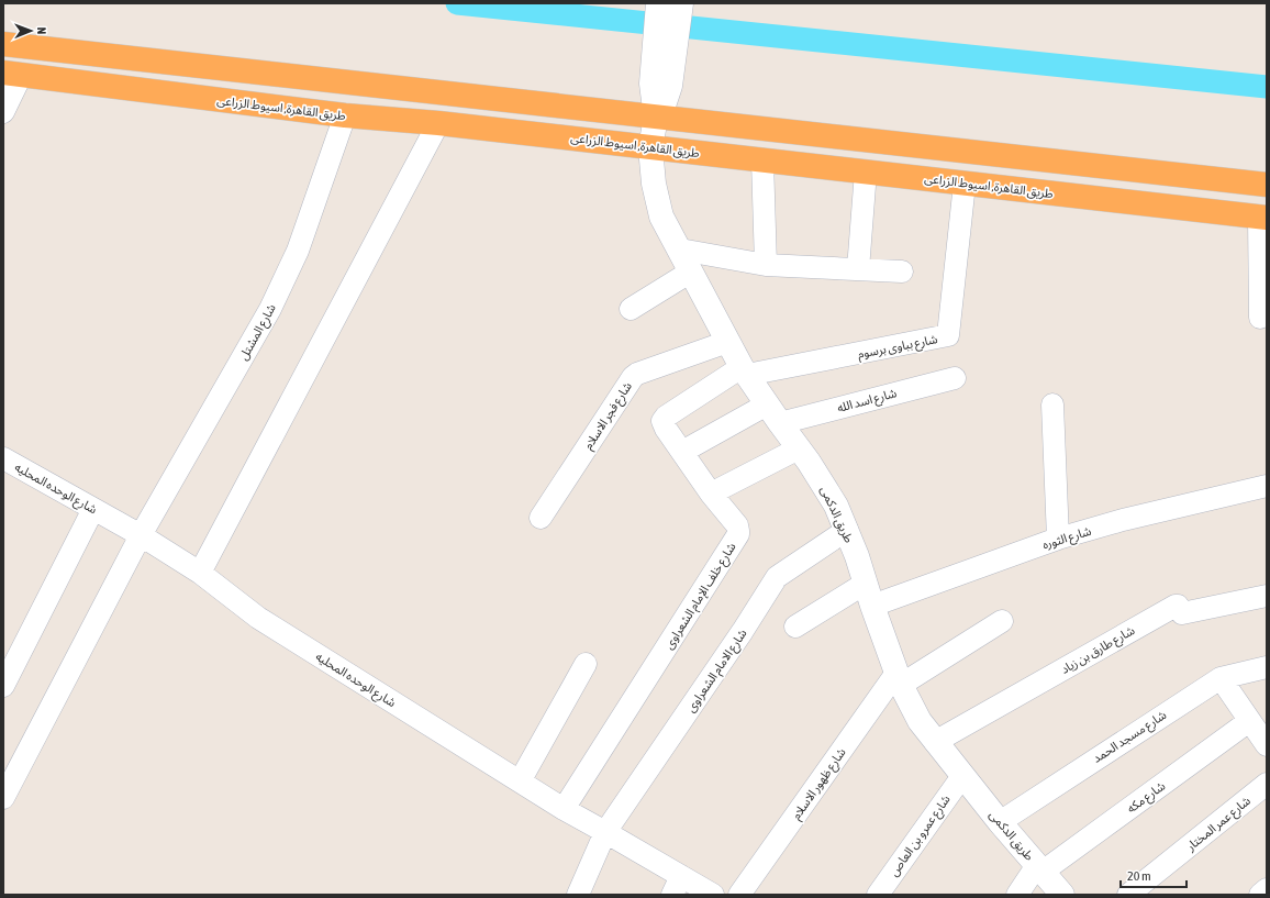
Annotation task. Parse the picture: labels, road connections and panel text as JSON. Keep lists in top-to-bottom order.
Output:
{
  "streets": {
    "highway": ["طريق القاهرة, اسيوط الزراعى"],
    "street": [
      "شارع المشتل",
      "شارع بباوى برسوم",
      "شارع اسد الله",
      "شارع فجر الاسلام",
      "شارع الوحده المحليه",
      "طريق الدكمى",
      "شارع الثوره",
      "شارع خلف الإمام الشعراوى",
      "شارع طارق بن زياد",
      "شارع الامام الشعراوى",
      "شارع مسجد الحمد",
      "شارع ظهور الاسلام",
      "شارع مكه",
      "شارع عمر المختار",
      "شارع عمرو بن العاص"
    ]
  },
  "crossings": [
    ["طريق القاهرة, اسيوط الزراعى", "شارع المشتل"],
    ["طريق القاهرة, اسيوط الزراعى", "شارع بباوى برسوم"],
    ["طريق القاهرة, اسيوط الزراعى", "طريق الدكمى"],
    ["شارع المشتل", "شارع الوحده المحليه"],
    ["شارع بباوى برسوم", "طريق الدكمى"],
    ["شارع بباوى برسوم", "شارع خلف الإمام الشعراوى"],
    ["شارع اسد الله", "طريق الدكمى"],
    ["شارع اسد الله", "شارع خلف الإمام الشعراوى"],
    ["شارع فجر الاسلام", "طريق الدكمى"],
    ["شارع الوحده المحليه", "شارع خلف الإمام الشعراوى"],
    ["شارع الوحده المحليه", "شارع الامام الشعراوى"],
    ["طريق الدكمى", "شارع الثوره"],
    ["طريق الدكمى", "شارع خلف الإمام الشعراوى"],
    ["طريق الدكمى", "شارع طارق بن زياد"],
    ["طريق الدكمى", "شارع الامام الشعراوى"],
    ["طريق الدكمى", "شارع مسجد الحمد"],
    ["طريق الدكمى", "شارع ظهور الاسلام"],
    ["طريق الدكمى", "شارع مكه"],
    ["طريق الدكمى", "شارع عمرو بن العاص"]
  ],
  "scale_bar": "20 m",
  "north": "right"
}
